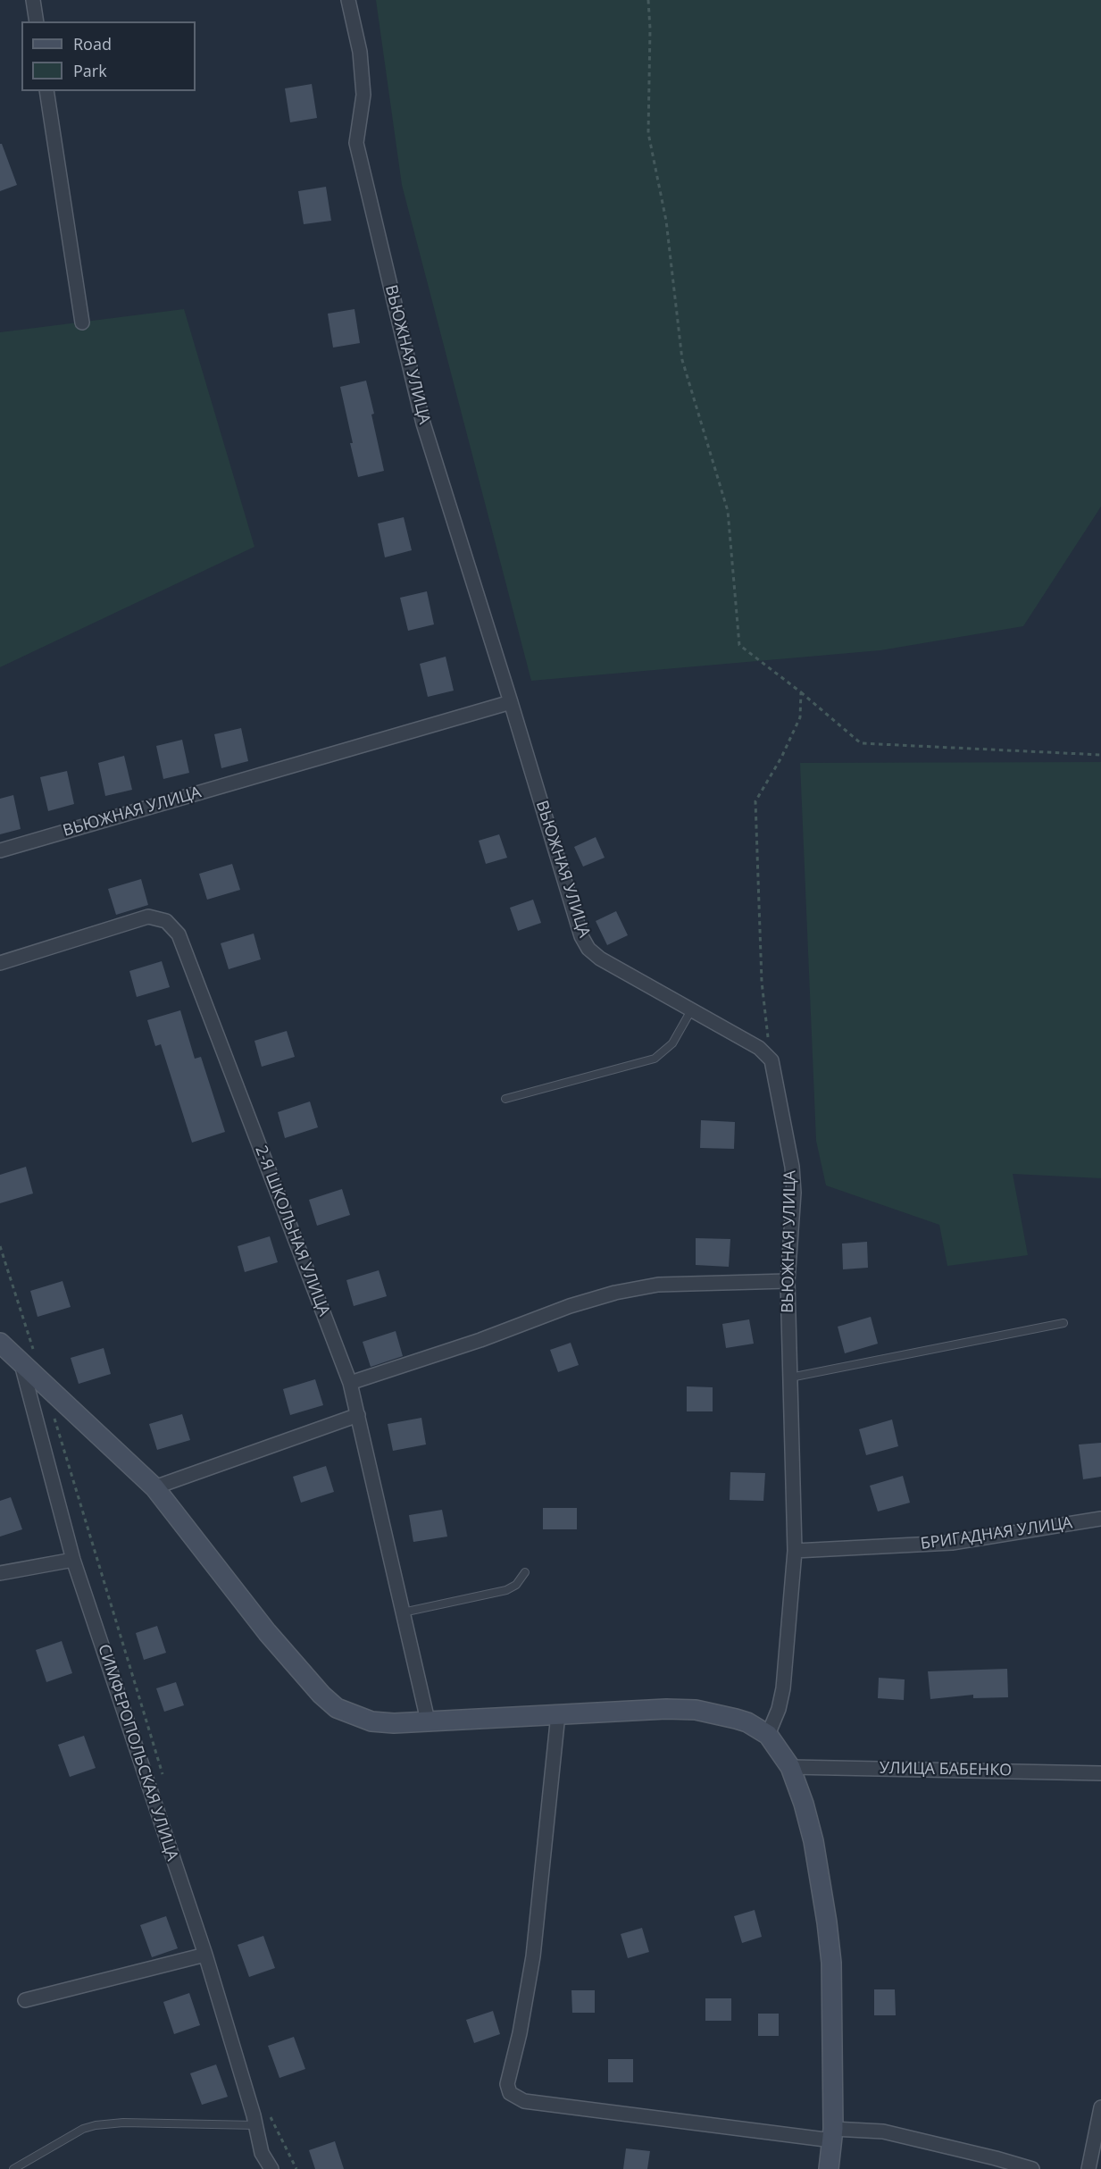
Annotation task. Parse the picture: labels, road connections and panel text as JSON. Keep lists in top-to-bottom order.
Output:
{
  "streets": {
    "street": [
      "ВЬЮЖНАЯ УЛИЦА",
      "2-Я ШКОЛЬНАЯ УЛИЦА",
      "БРИГАДНАЯ УЛИЦА",
      "СИМФЕРОПОЛЬСКАЯ УЛИЦА",
      "УЛИЦА БАБЕНКО"
    ]
  },
  "crossings": [
    ["ВЬЮЖНАЯ УЛИЦА", "БРИГАДНАЯ УЛИЦА"]
  ],
  "legend": ["Road", "Park"]
}
